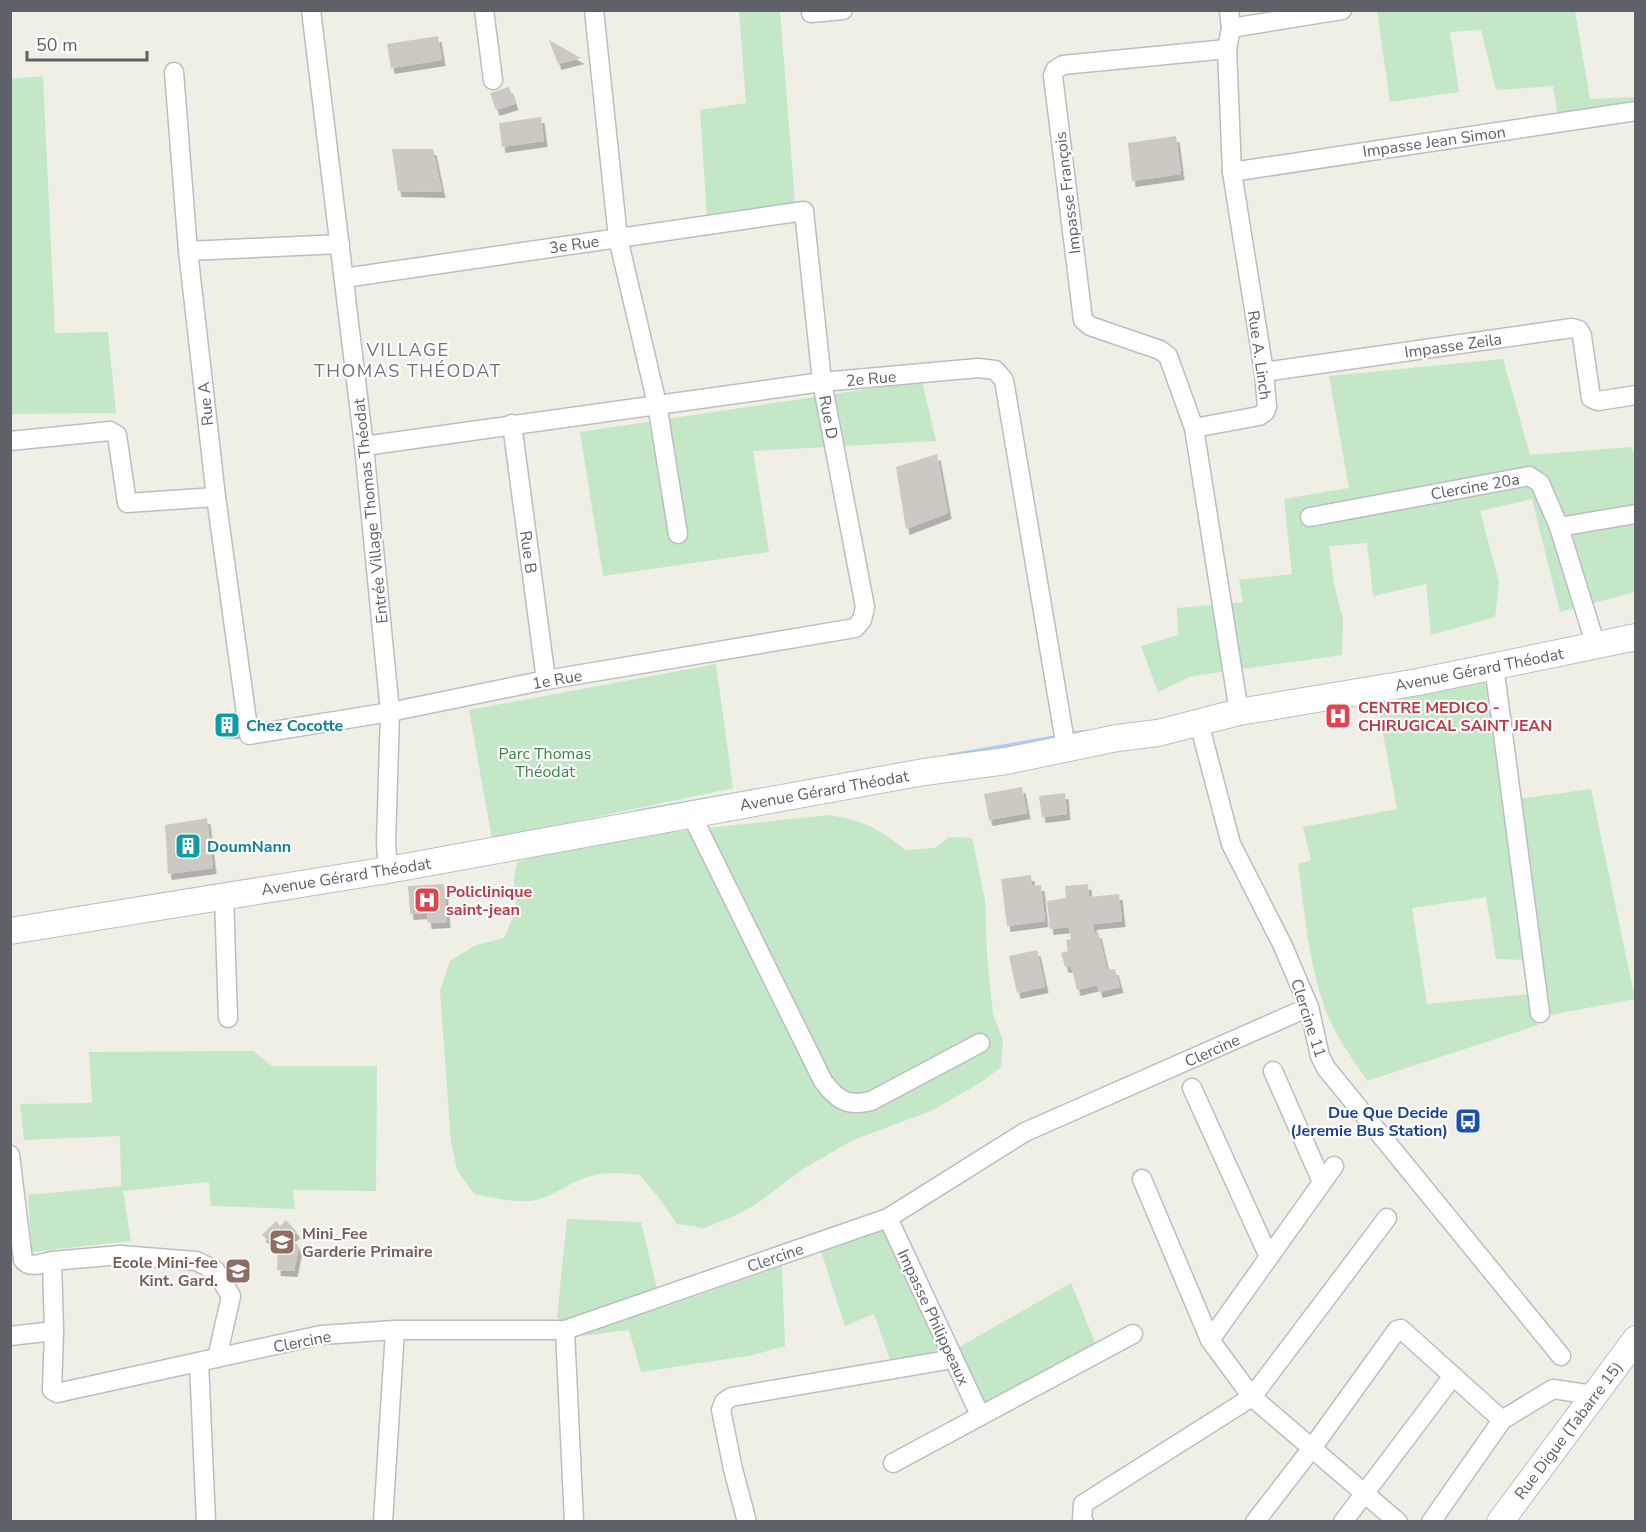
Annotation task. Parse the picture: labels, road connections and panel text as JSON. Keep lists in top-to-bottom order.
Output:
{
  "streets": {
    "street": [
      "Impasse Jean Simon",
      "Impasse François",
      "3e Rue",
      "Impasse Zeila",
      "Rue A. Linch",
      "2e Rue",
      "Rue A",
      "Rue D",
      "Clercine 20a",
      "Entrée Village Thomas Théodat",
      "Rue B",
      "Avenue Gérard Théodat",
      "1e Rue",
      "Clercine 11",
      "Clercine",
      "Impasse Philippeaux",
      "Rue Digue (Tabarre 15)"
    ]
  },
  "crossings": [
    ["Impasse Jean Simon", "Rue A. Linch"],
    ["Impasse François", "Rue A. Linch"],
    ["3e Rue", "Rue D"],
    ["3e Rue", "Entrée Village Thomas Théodat"],
    ["Impasse Zeila", "Rue A. Linch"],
    ["2e Rue", "Rue D"],
    ["2e Rue", "Entrée Village Thomas Théodat"],
    ["2e Rue", "Rue B"],
    ["2e Rue", "Avenue Gérard Théodat"],
    ["Rue A", "1e Rue"],
    ["Rue D", "1e Rue"],
    ["Clercine 20a", "Avenue Gérard Théodat"],
    ["Entrée Village Thomas Théodat", "Avenue Gérard Théodat"],
    ["Entrée Village Thomas Théodat", "1e Rue"],
    ["Rue B", "1e Rue"],
    ["Avenue Gérard Théodat", "Clercine 11"],
    ["Clercine 11", "Clercine"],
    ["Clercine", "Impasse Philippeaux"]
  ],
  "districts": ["VILLAGE THOMAS THÉODAT"],
  "parks": ["Parc Thomas Théodat"],
  "places": {
    "hospital": ["CENTRE MEDICO - CHIRUGICAL SAINT JEAN", "Policlinique saint-jean"],
    "building": ["Chez Cocotte", "DoumNann"],
    "bus stop": ["Due Que Decide (Jeremie Bus Station)"],
    "school or university": ["Mini_Fee Garderie Primaire", "Ecole Mini-fee Kint. Gard."]
  },
  "scale_bar": "50 m"
}
